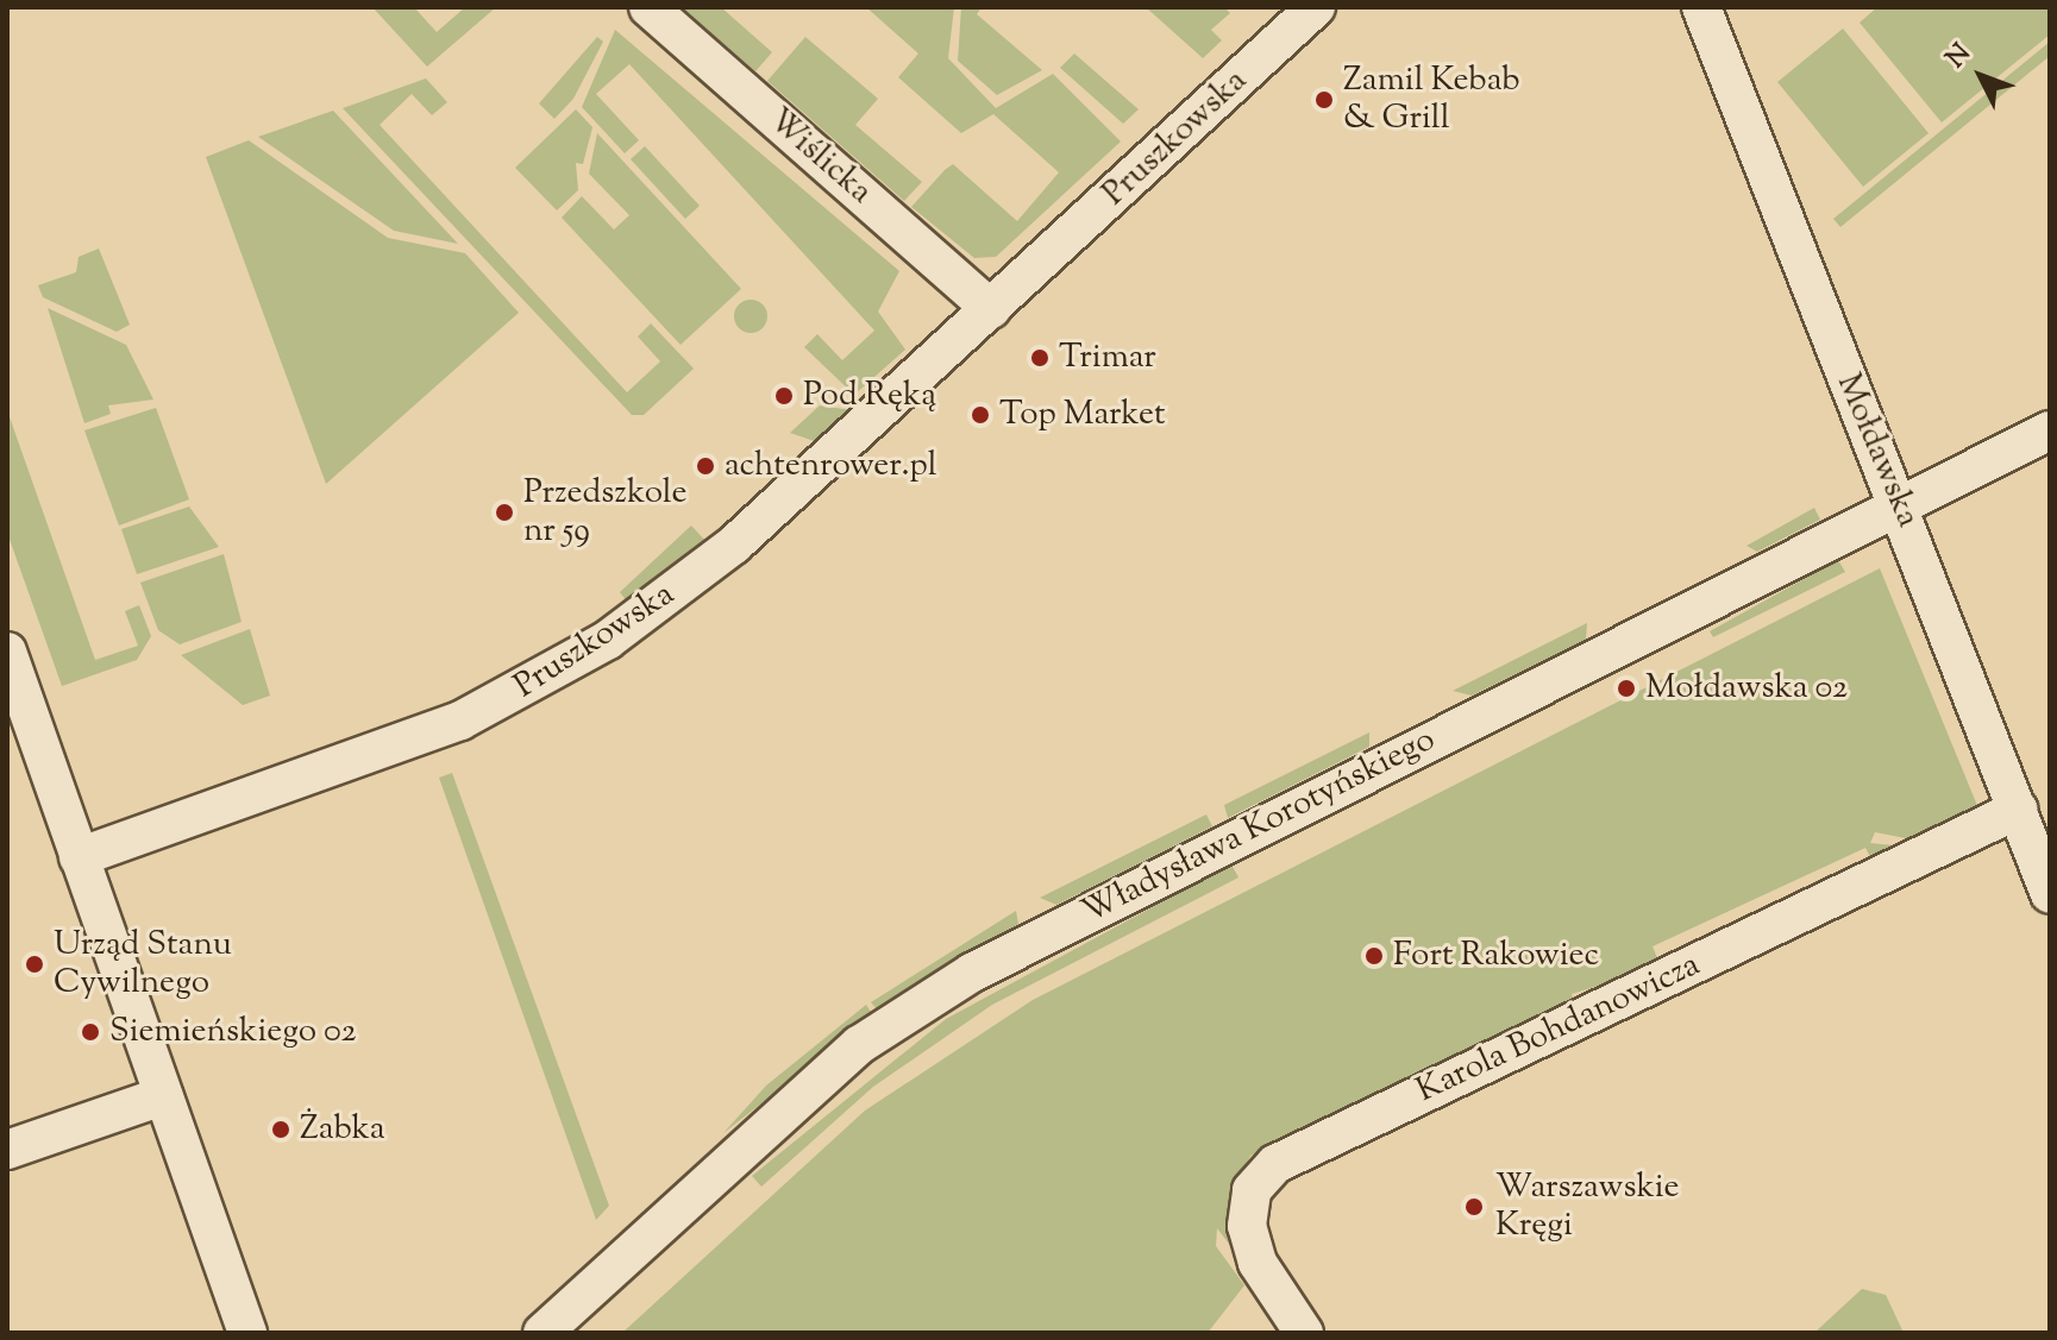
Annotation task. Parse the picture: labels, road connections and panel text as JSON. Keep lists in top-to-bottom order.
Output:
{
  "streets": {
    "street": [
      "Pruszkowska",
      "Wiślicka",
      "Mołdawska",
      "Władysława Korotyńskiego",
      "Karola Bohdanowicza"
    ]
  },
  "crossings": [
    ["Pruszkowska", "Wiślicka"],
    ["Mołdawska", "Władysława Korotyńskiego"],
    ["Mołdawska", "Karola Bohdanowicza"]
  ],
  "places": [
    "Zamil Kebab & Grill",
    "Trimar",
    "Pod Ręką",
    "Top Market",
    "achtenrower.pl",
    "Przedszkole nr 59",
    "Mołdawska 02",
    "Fort Rakowiec",
    "Urząd Stanu Cywilnego",
    "Siemieńskiego 02",
    "Żabka",
    "Warszawskie Kręgi"
  ],
  "north": "top left"
}
